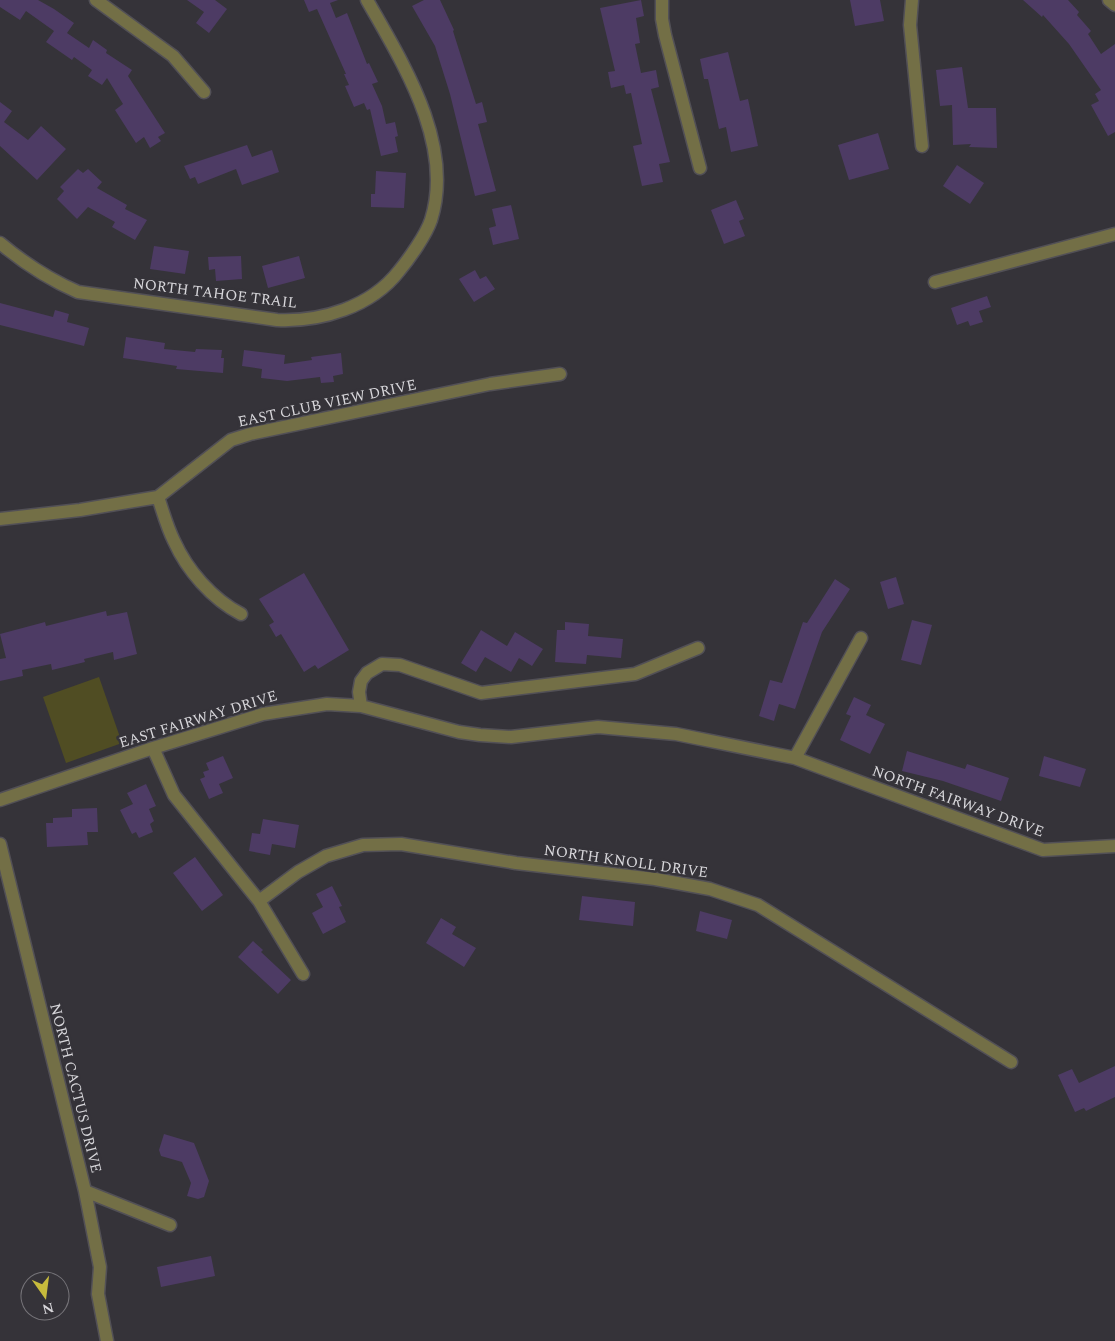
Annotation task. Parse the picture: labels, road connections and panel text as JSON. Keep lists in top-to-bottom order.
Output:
{
  "streets": {
    "street": [
      "NORTH TAHOE TRAIL",
      "EAST CLUB VIEW DRIVE",
      "EAST FAIRWAY DRIVE",
      "NORTH FAIRWAY DRIVE",
      "NORTH KNOLL DRIVE",
      "NORTH CACTUS DRIVE"
    ]
  },
  "crossings": [
    ["EAST FAIRWAY DRIVE", "NORTH FAIRWAY DRIVE"]
  ],
  "north": "bottom"
}
